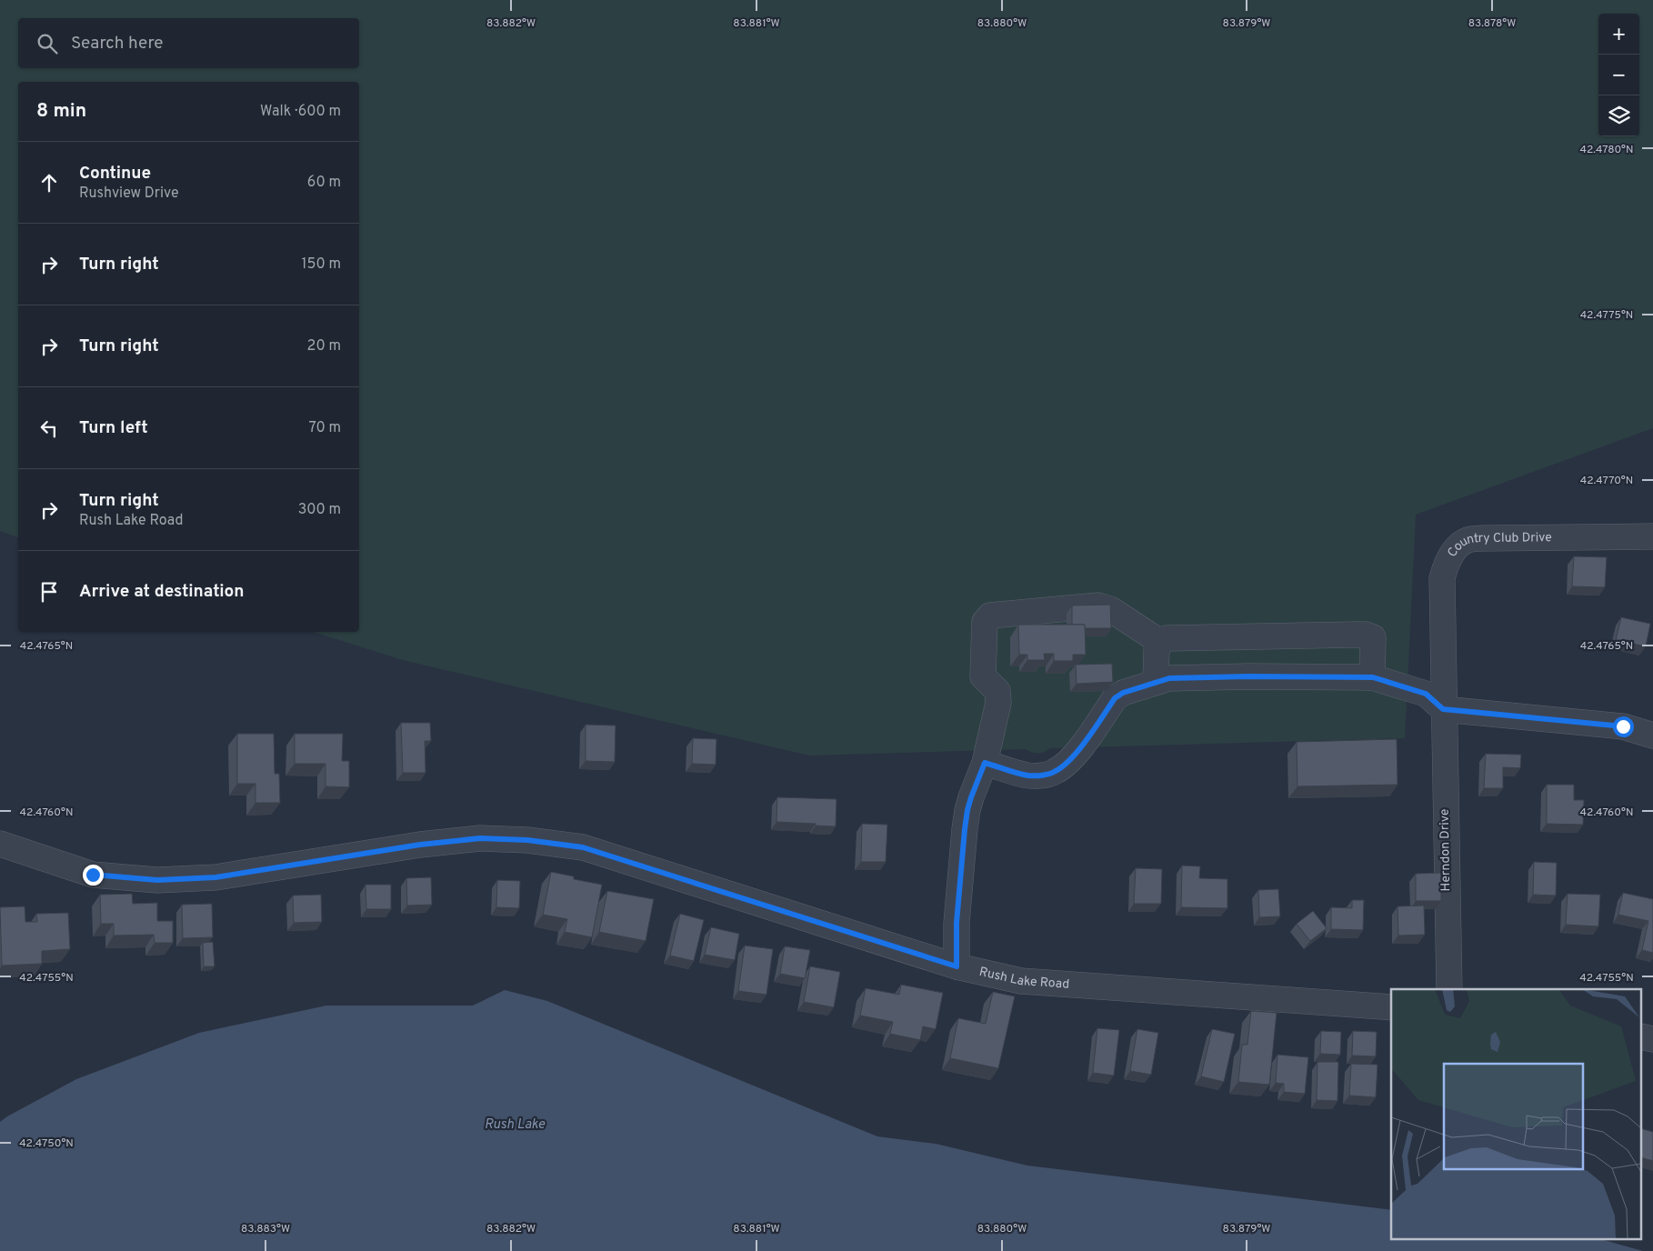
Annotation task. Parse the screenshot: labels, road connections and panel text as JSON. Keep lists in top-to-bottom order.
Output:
{
  "streets": {
    "street": ["Country Club Drive", "Herndon Drive", "Rush Lake Road"]
  },
  "crossings": [
    ["Country Club Drive", "Herndon Drive"]
  ],
  "water": ["Rush Lake"],
  "page": {
    "map_buttons": ["+", "−"],
    "search": "Search here",
    "heading": ["8 min", "Walk · 600 m"],
    "list": [
      ["Continue", "Rushview Drive", "60 m"],
      ["Turn right", "150 m"],
      ["Turn right", "20 m"],
      ["Turn left", "70 m"],
      ["Turn right", "Rush Lake Road", "300 m"],
      "Arrive at destination"
    ]
  },
  "coordinates": [
    "83.882°W",
    "83.881°W",
    "83.880°W",
    "83.879°W",
    "83.878°W",
    "42.4780°N",
    "42.4775°N",
    "42.4770°N",
    "42.4765°N",
    "42.4760°N",
    "42.4755°N",
    "42.4750°N",
    "83.883°W"
  ]
}
